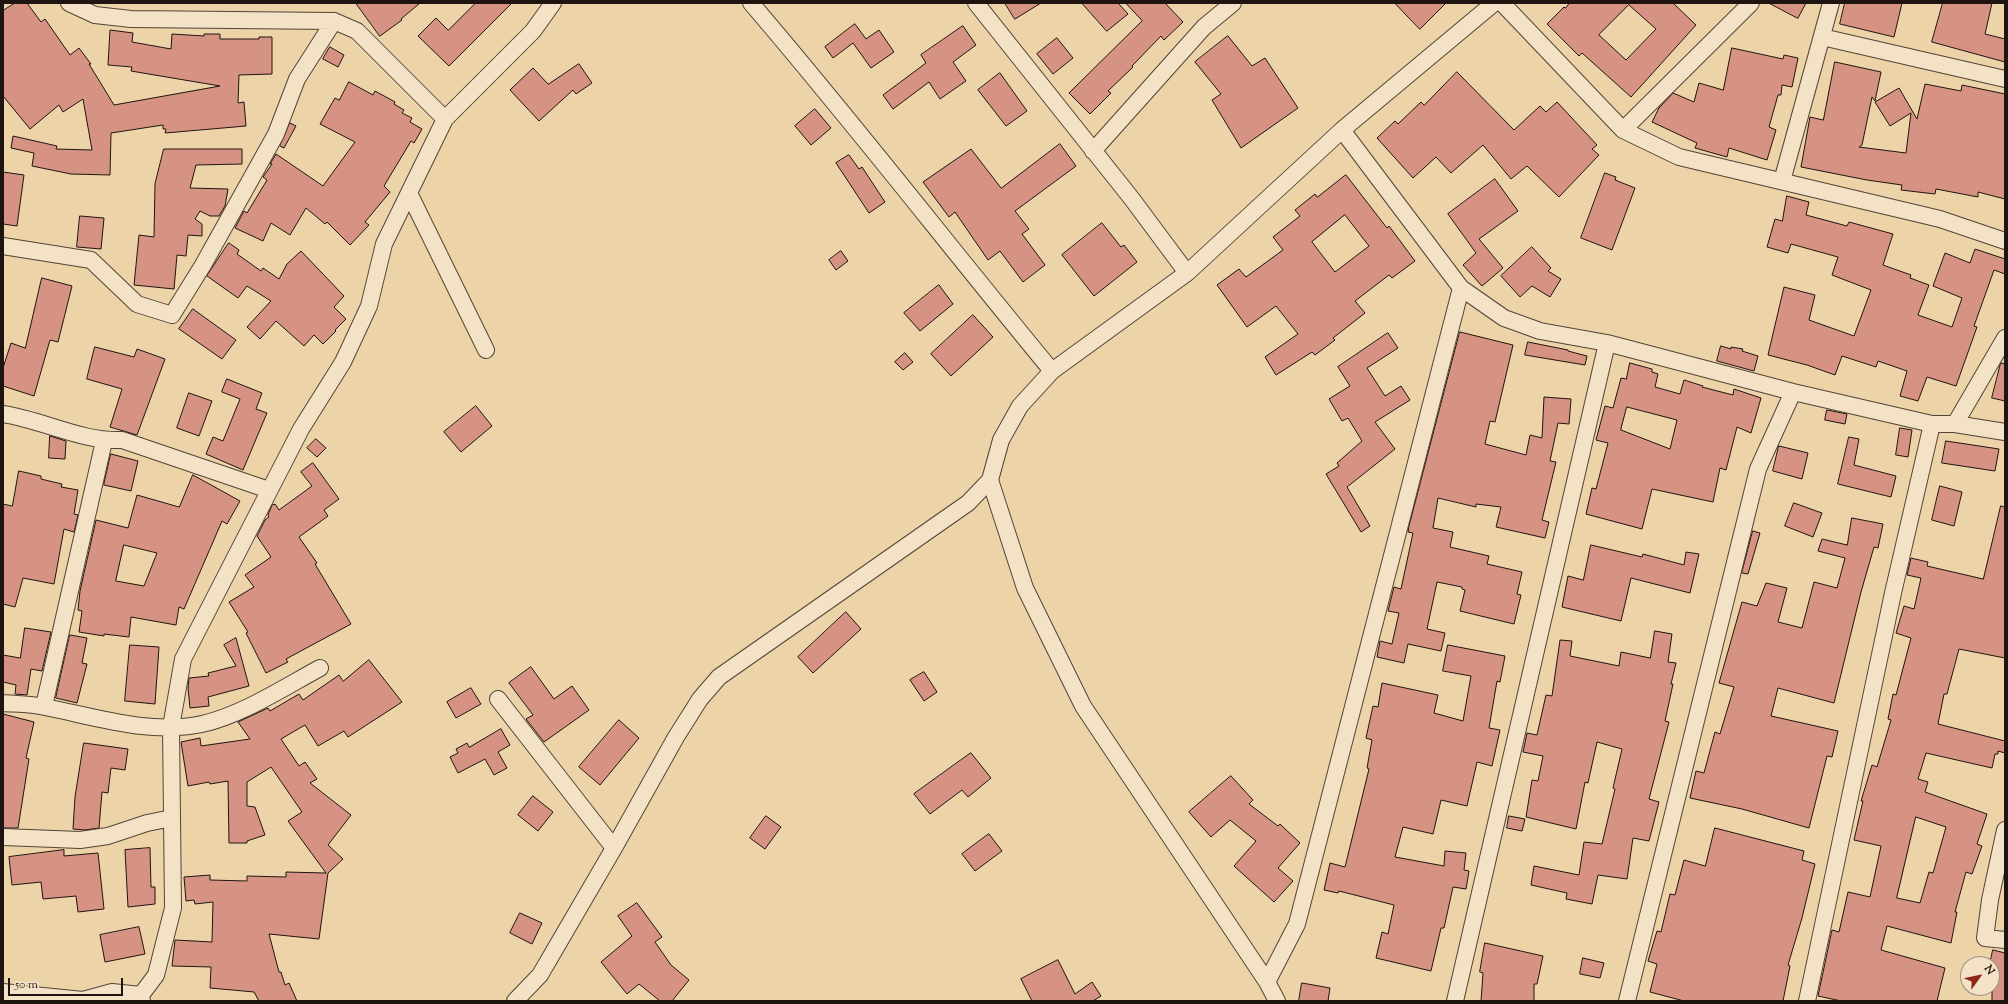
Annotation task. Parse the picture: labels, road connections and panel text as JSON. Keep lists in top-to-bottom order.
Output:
{
  "scale_bar": "50 m",
  "north": "top right"
}
